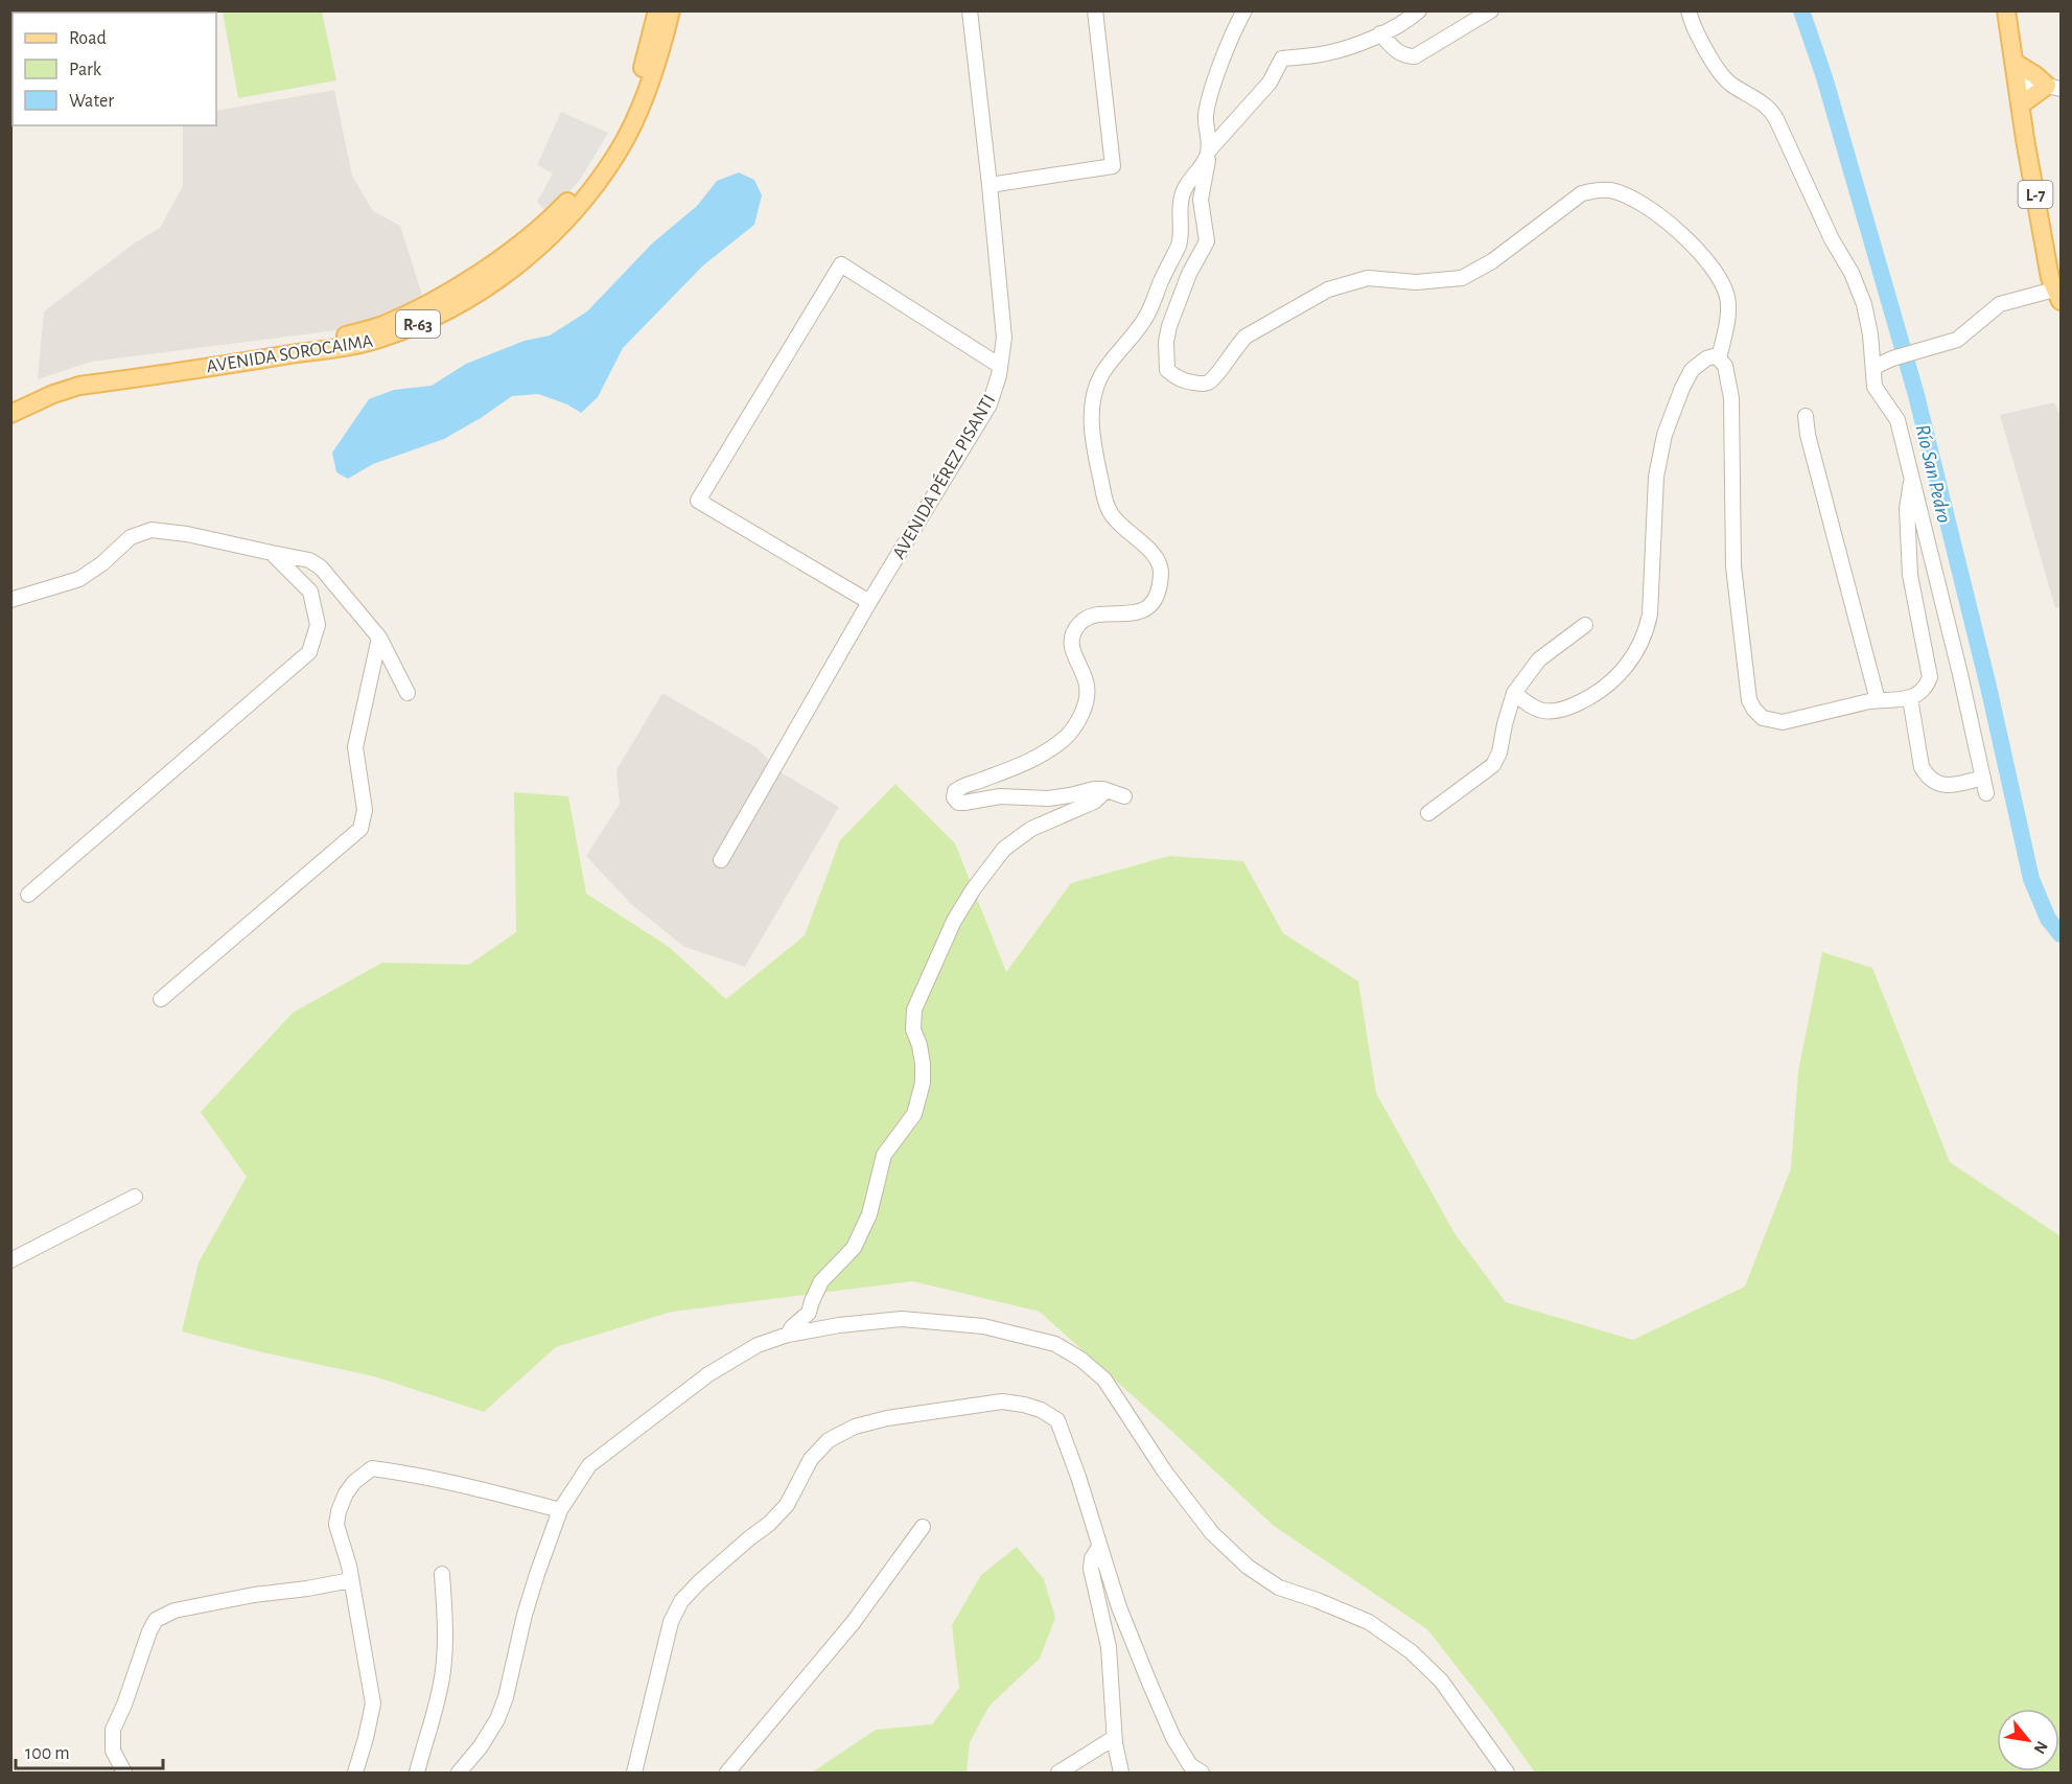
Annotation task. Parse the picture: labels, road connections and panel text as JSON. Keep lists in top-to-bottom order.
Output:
{
  "streets": {
    "main road": ["L-7", "R-63", "AVENIDA SOROCAIMA"],
    "street": ["AVENIDA PÉREZ PISANTI"]
  },
  "water": ["Río San Pedro"],
  "legend": ["Road", "Park", "Water"],
  "scale_bar": "100 m",
  "north": "bottom right"
}
